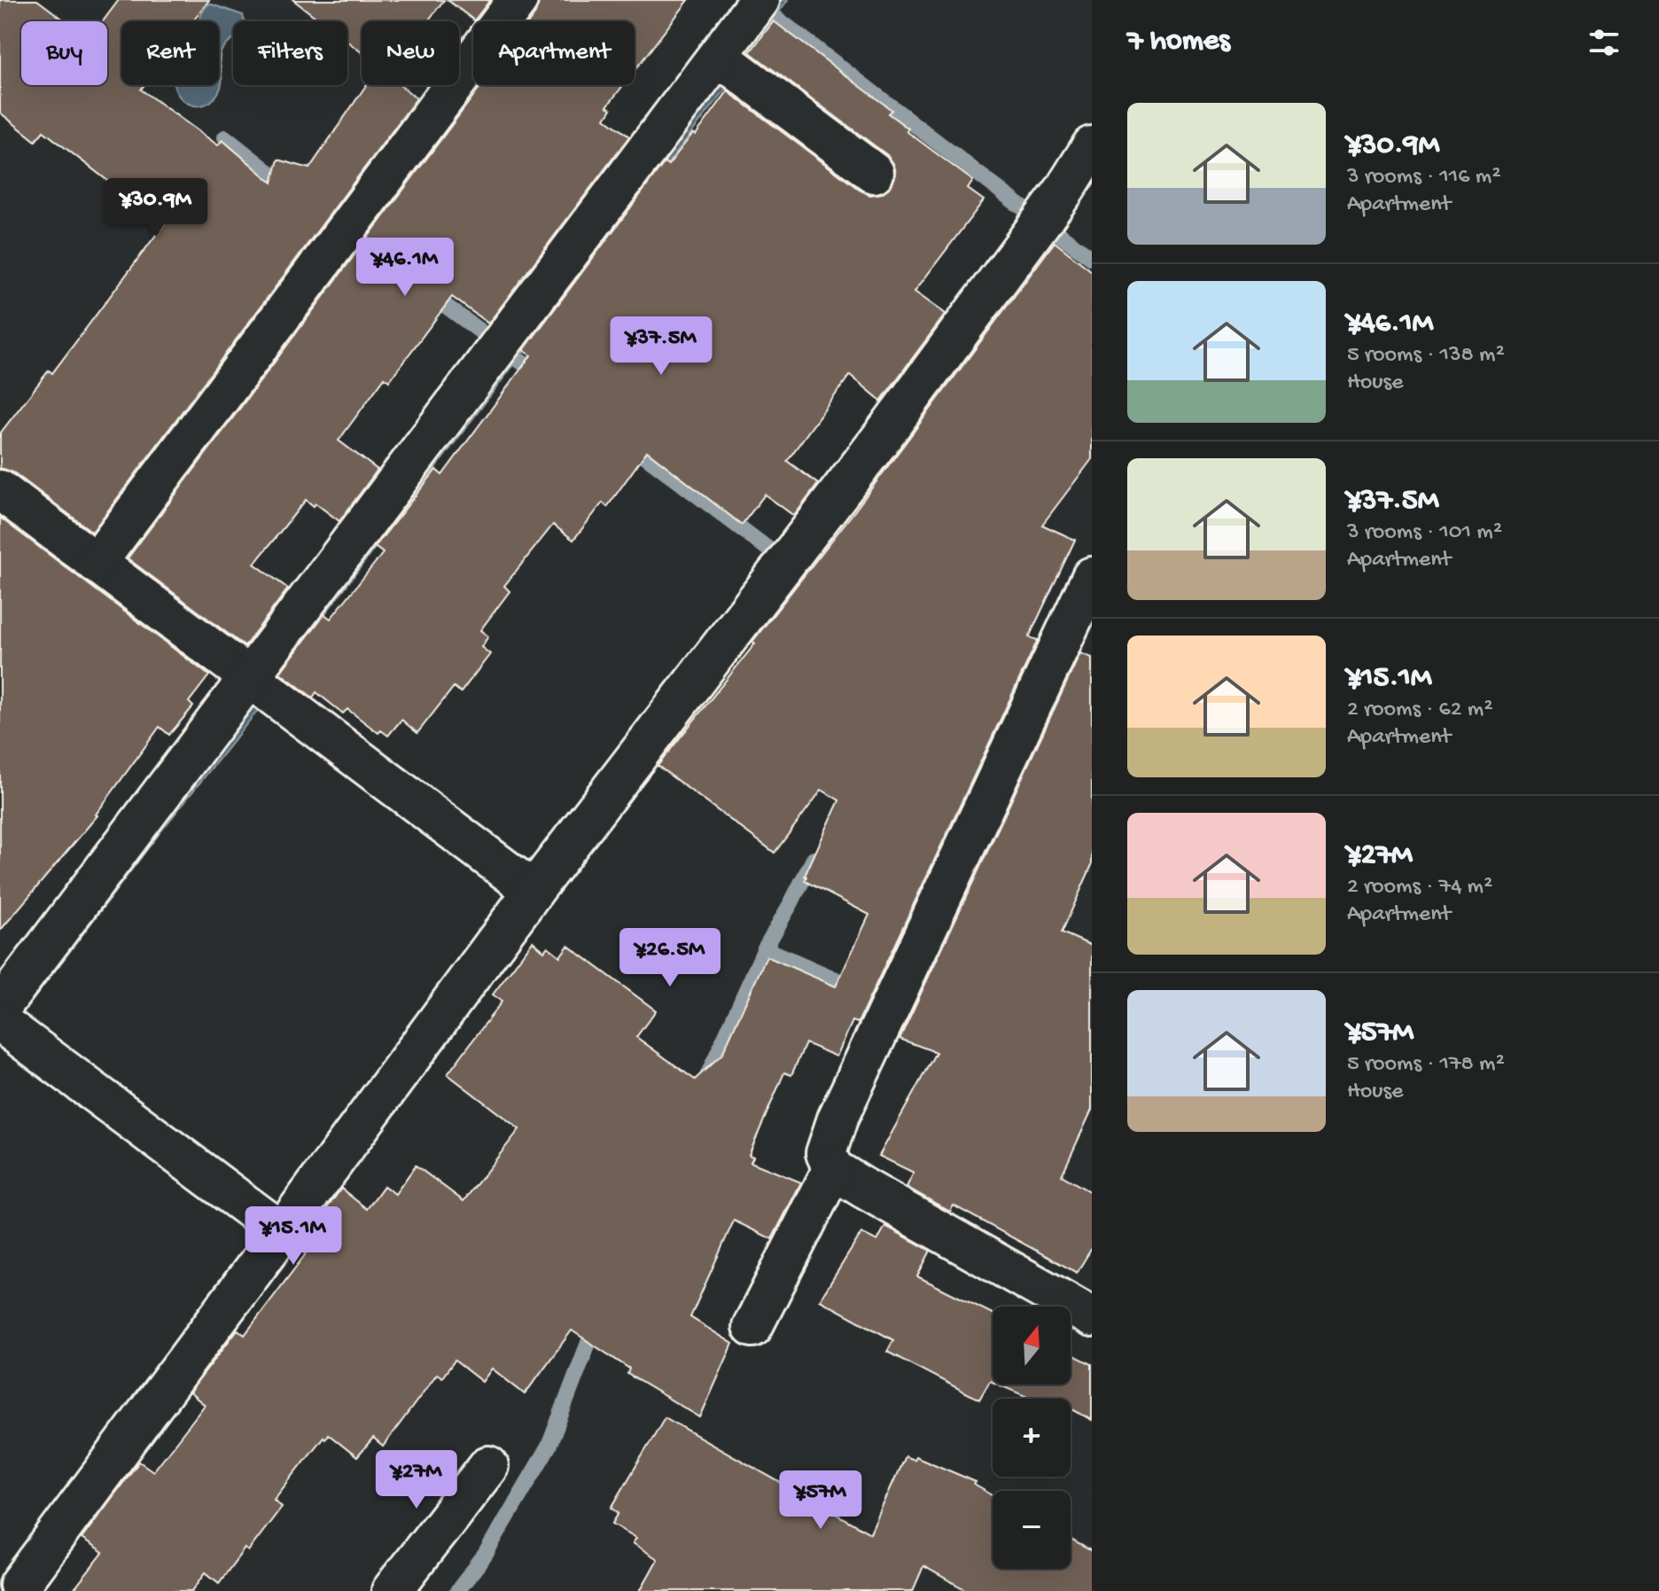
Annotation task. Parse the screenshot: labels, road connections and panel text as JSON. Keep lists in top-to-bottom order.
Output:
{
  "north": "top",
  "page": {
    "heading": "7 homes",
    "chip": [
      "Buy",
      "Rent",
      "Filters",
      "New",
      "Apartment"
    ],
    "list": [
      {
        "name": "¥30.9M",
        "note": "3 rooms · 116 m² · Apartment"
      },
      {
        "name": "¥46.1M",
        "note": "5 rooms · 138 m² · House"
      },
      {
        "name": "¥37.5M",
        "note": "3 rooms · 101 m² · Apartment"
      },
      {
        "name": "¥15.1M",
        "note": "2 rooms · 62 m² · Apartment"
      },
      {
        "name": "¥27M",
        "note": "2 rooms · 74 m² · Apartment"
      },
      {
        "name": "¥57M",
        "note": "5 rooms · 178 m² · House"
      }
    ],
    "price": [
      "¥30.9M",
      "¥46.1M",
      "¥37.5M",
      "¥26.5M",
      "¥15.1M",
      "¥27M",
      "¥57M"
    ],
    "map_buttons": ["+", "−"]
  }
}
